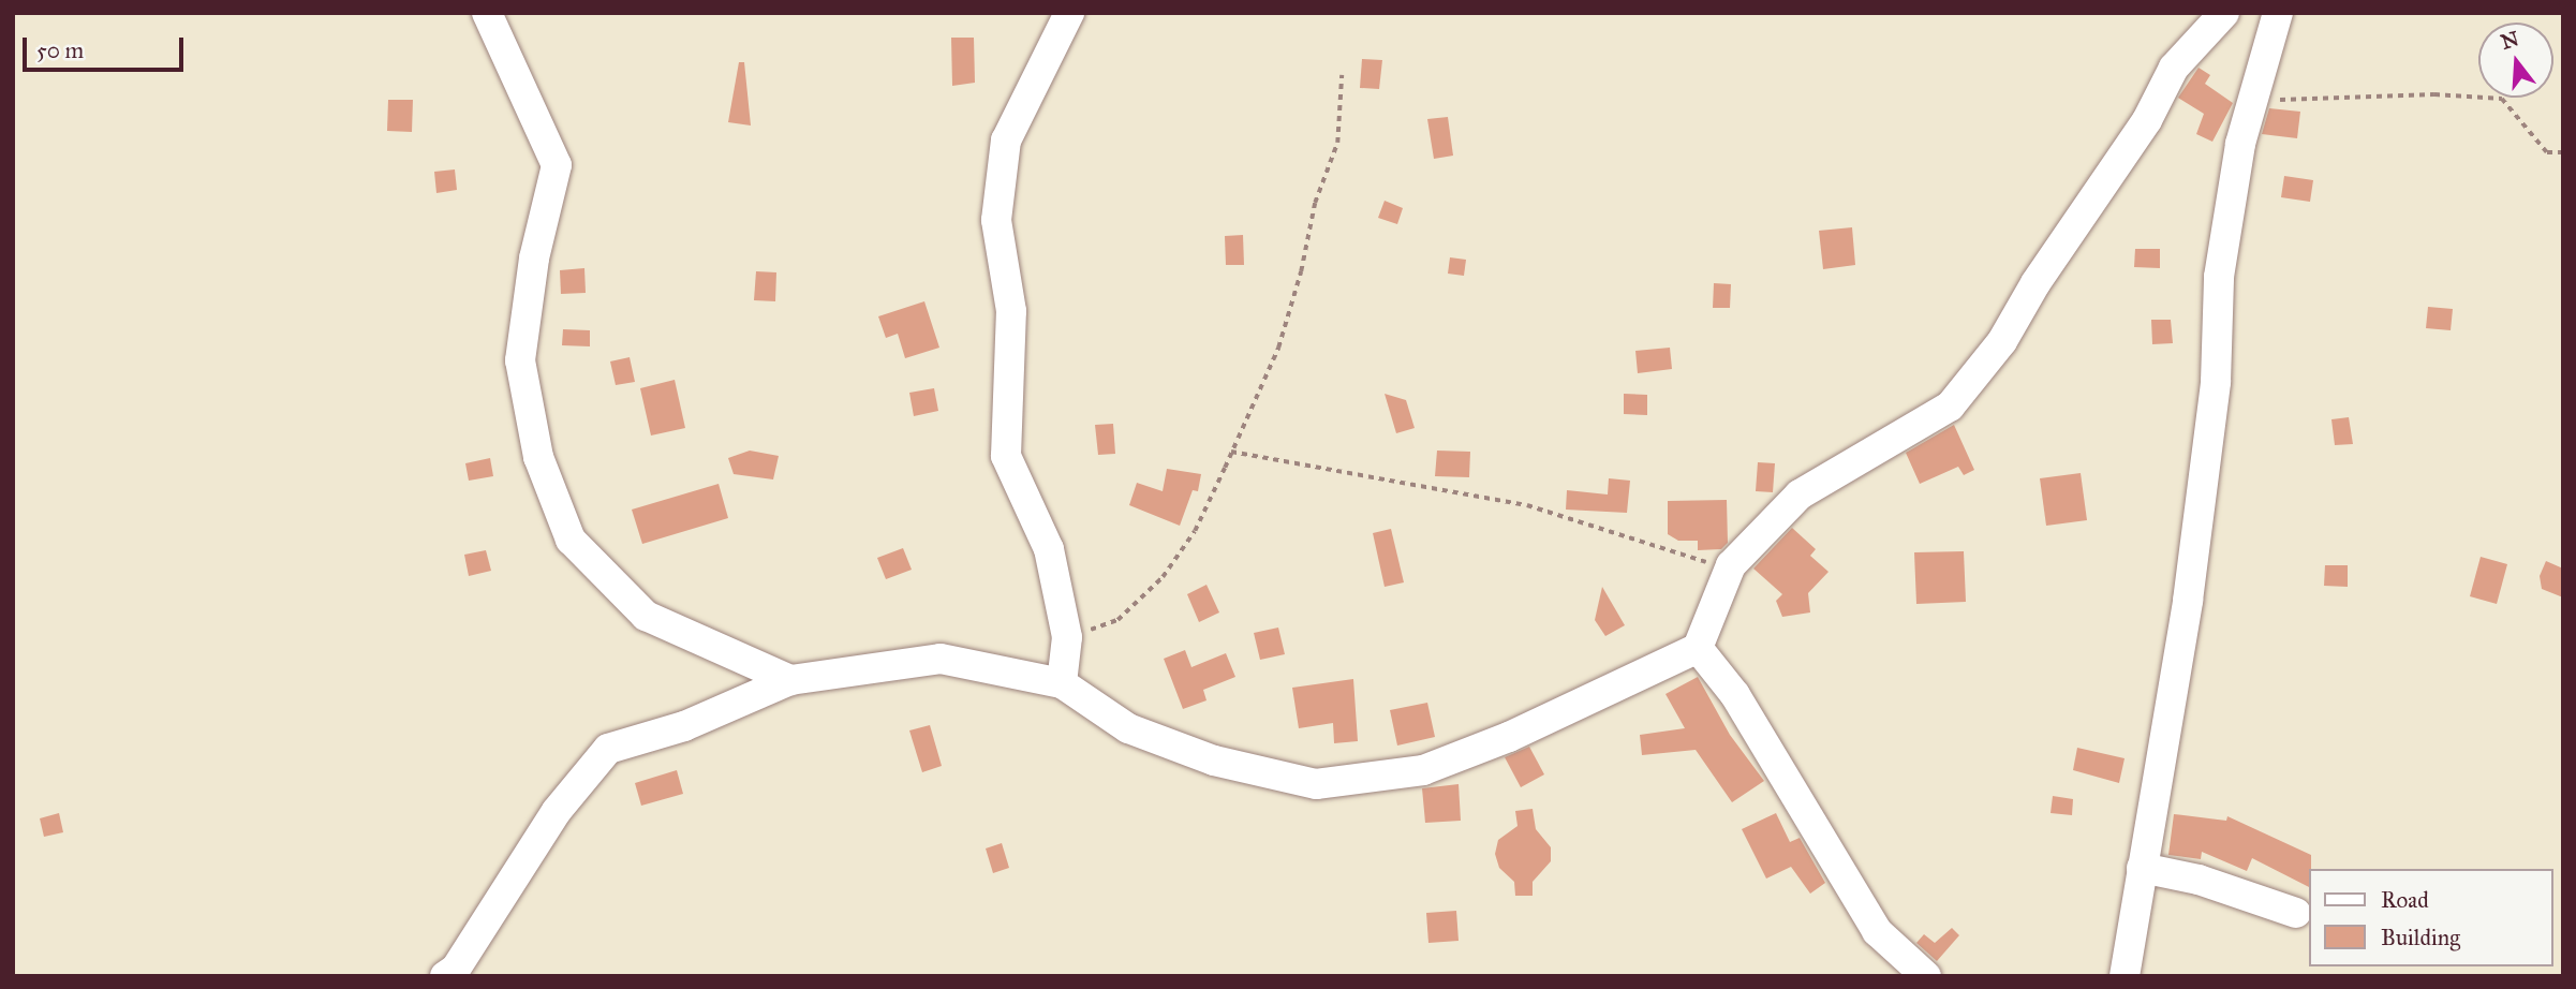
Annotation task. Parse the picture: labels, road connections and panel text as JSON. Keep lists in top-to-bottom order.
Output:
{
  "legend": ["Road", "Building"],
  "scale_bar": "50 m",
  "north": "top"
}
